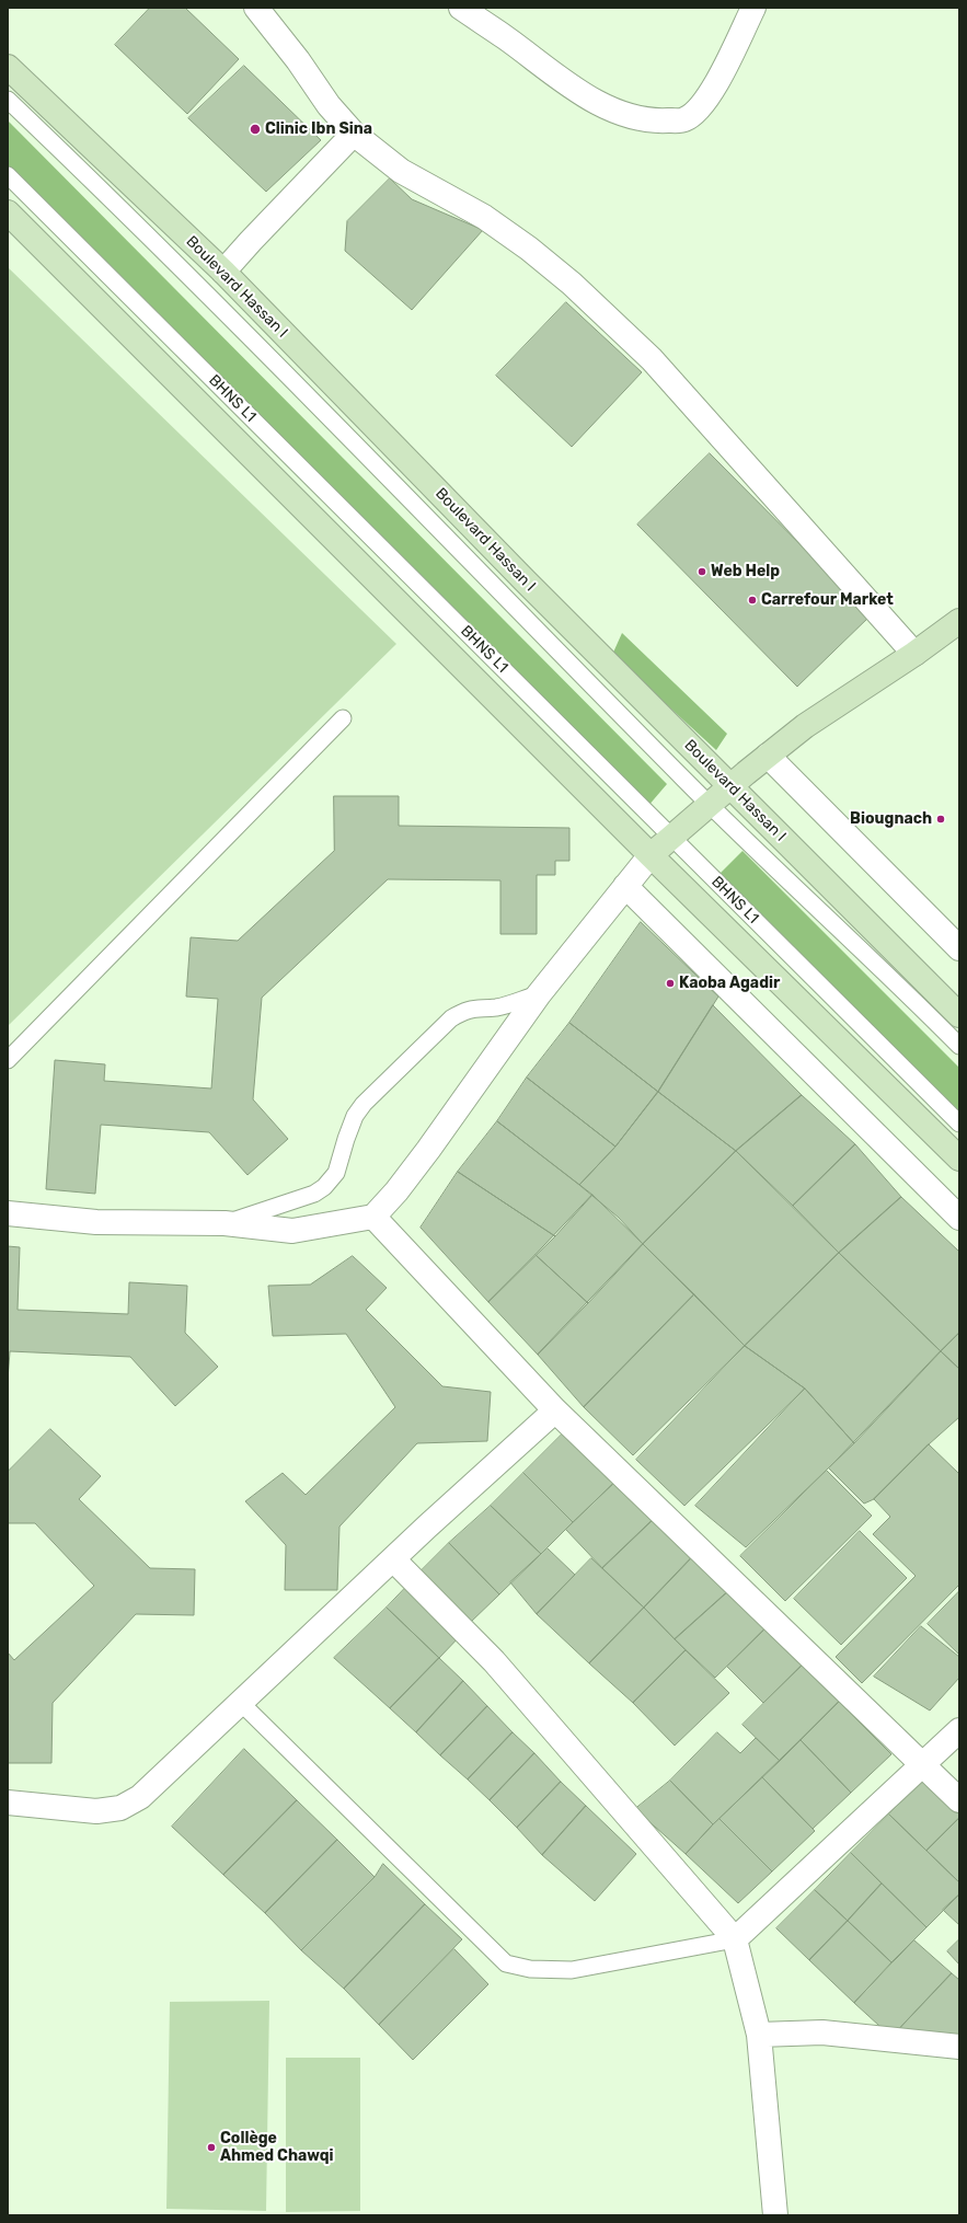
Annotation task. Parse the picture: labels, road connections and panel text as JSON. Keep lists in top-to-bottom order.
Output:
{
  "streets": {
    "main road": ["Boulevard Hassan I"],
    "lane": ["BHNS L1"]
  },
  "places": [
    "Clinic Ibn Sina",
    "Web Help",
    "Carrefour Market",
    "Biougnach",
    "Kaoba Agadir",
    "Collège Ahmed Chawqi"
  ]
}
